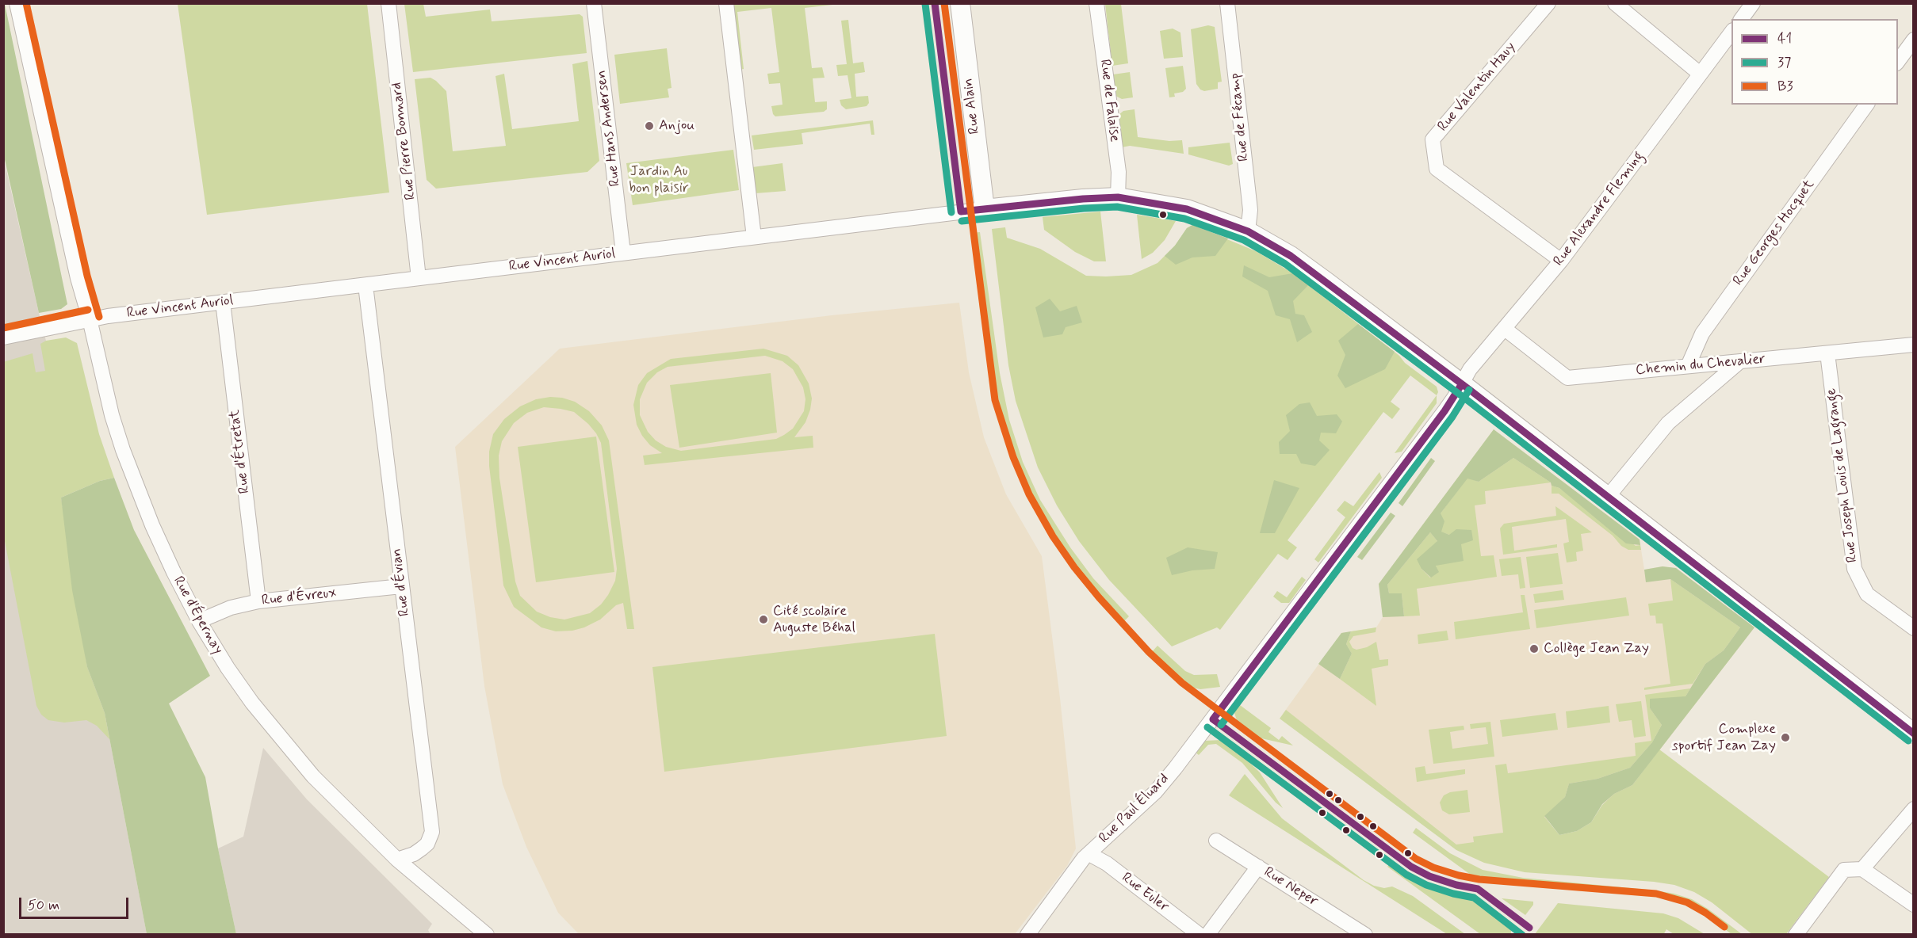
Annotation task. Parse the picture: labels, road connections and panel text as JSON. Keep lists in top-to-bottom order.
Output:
{
  "streets": {
    "street": [
      "Rue Valentin Hauy",
      "Rue de Falaise",
      "Rue Alain",
      "Rue de Fécamp",
      "Rue Hans Andersen",
      "Rue Pierre Bonnard",
      "Rue Alexandre Fleming",
      "Rue Georges Hocquet",
      "Rue Vincent Auriol",
      "Chemin du Chevalier",
      "Rue d'Étretat",
      "Rue Joseph Louis de Lagrange",
      "Rue d'Évian",
      "Rue d'Évreux",
      "Rue d'Épernay",
      "Rue Paul Éluard",
      "Rue Neper",
      "Rue Euler"
    ]
  },
  "crossings": [
    ["Rue Valentin Hauy", "Rue Alexandre Fleming"],
    ["Rue de Falaise", "Rue Vincent Auriol"],
    ["Rue Alain", "Rue Vincent Auriol"],
    ["Rue de Fécamp", "Rue Vincent Auriol"],
    ["Rue Hans Andersen", "Rue Vincent Auriol"],
    ["Rue Pierre Bonnard", "Rue Vincent Auriol"],
    ["Rue Alexandre Fleming", "Rue Vincent Auriol"],
    ["Rue Alexandre Fleming", "Chemin du Chevalier"],
    ["Rue Alexandre Fleming", "Rue Paul Éluard"],
    ["Rue Georges Hocquet", "Chemin du Chevalier"],
    ["Rue Vincent Auriol", "Rue d'Étretat"],
    ["Rue Vincent Auriol", "Rue d'Évian"],
    ["Rue Vincent Auriol", "Rue d'Épernay"],
    ["Rue Vincent Auriol", "Rue Paul Éluard"],
    ["Chemin du Chevalier", "Rue Joseph Louis de Lagrange"],
    ["Rue d'Étretat", "Rue d'Évreux"],
    ["Rue d'Évian", "Rue d'Évreux"],
    ["Rue d'Évian", "Rue d'Épernay"],
    ["Rue d'Évreux", "Rue d'Épernay"],
    ["Rue Paul Éluard", "Rue Euler"]
  ],
  "parks": ["Jardin Au bon plaisir"],
  "places": [
    "Anjou",
    "Cité scolaire Auguste Béhal",
    "Collège Jean Zay",
    "Complexe sportif Jean Zay"
  ],
  "lines": ["transit line 41", "transit line B3", "transit line 37"],
  "legend": ["41", "37", "B3"],
  "scale_bar": "50 m"
}
